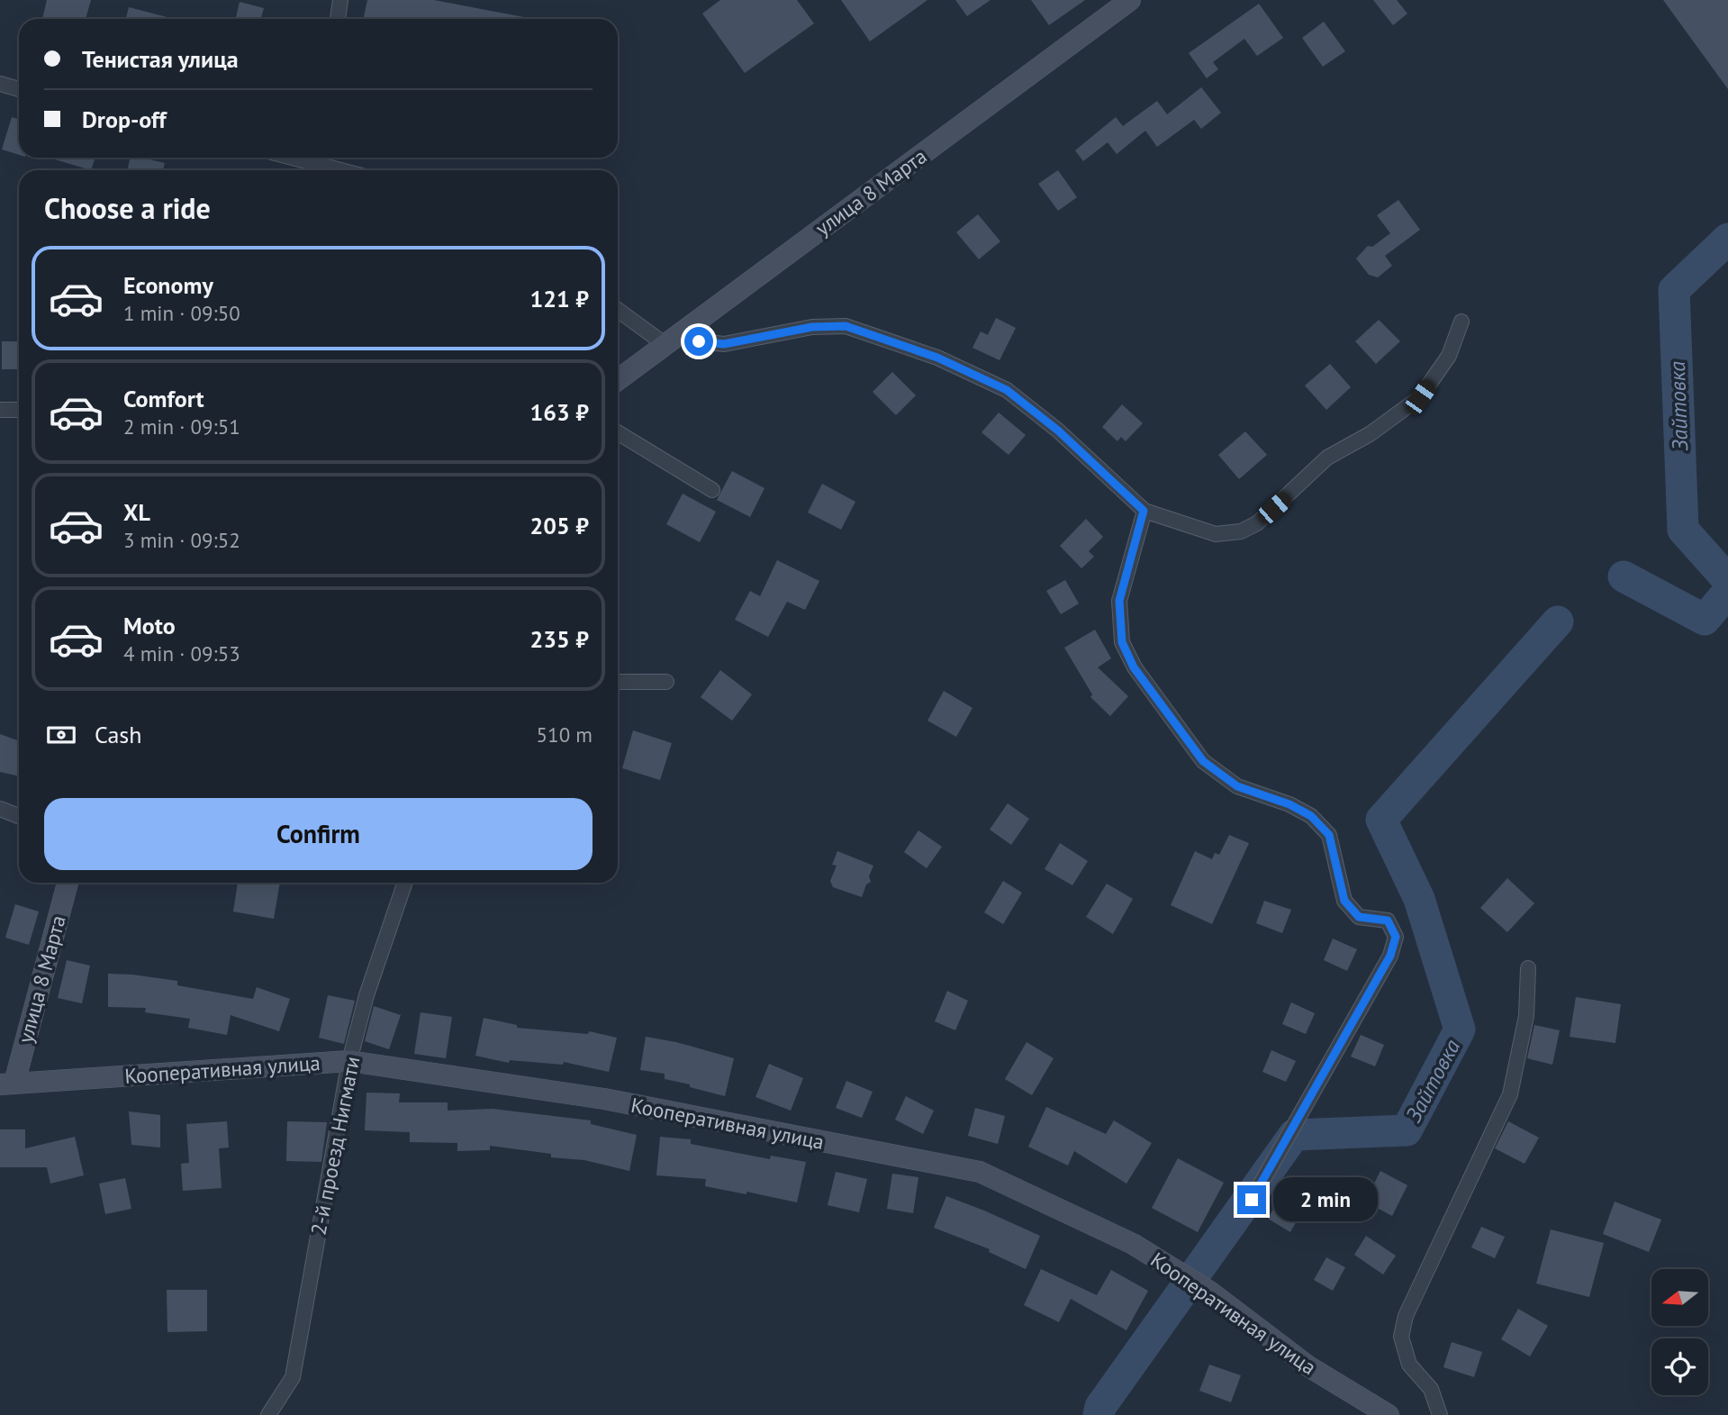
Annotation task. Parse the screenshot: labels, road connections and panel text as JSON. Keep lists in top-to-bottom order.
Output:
{
  "streets": {
    "main road": ["улица 8 Марта", "Кооперативная улица"],
    "street": ["2-й проезд Нигмати"]
  },
  "crossings": [
    ["улица 8 Марта", "Кооперативная улица"],
    ["Кооперативная улица", "2-й проезд Нигмати"]
  ],
  "water": ["Зайтовка"],
  "north": "left",
  "page": {
    "banner": ["Тенистая улица", "Drop-off"],
    "heading": "Choose a ride",
    "list": [
      {
        "name": "Economy",
        "note": "1 min · 09:50",
        "value": "121 ₽"
      },
      {
        "name": "Comfort",
        "note": "2 min · 09:51",
        "value": "163 ₽"
      },
      {
        "name": "XL",
        "note": "3 min · 09:52",
        "value": "205 ₽"
      },
      {
        "name": "Moto",
        "note": "4 min · 09:53",
        "value": "235 ₽"
      }
    ],
    "pay": ["Cash", "510 m"],
    "buttons": "Confirm",
    "bubble": "2 min"
  }
}
